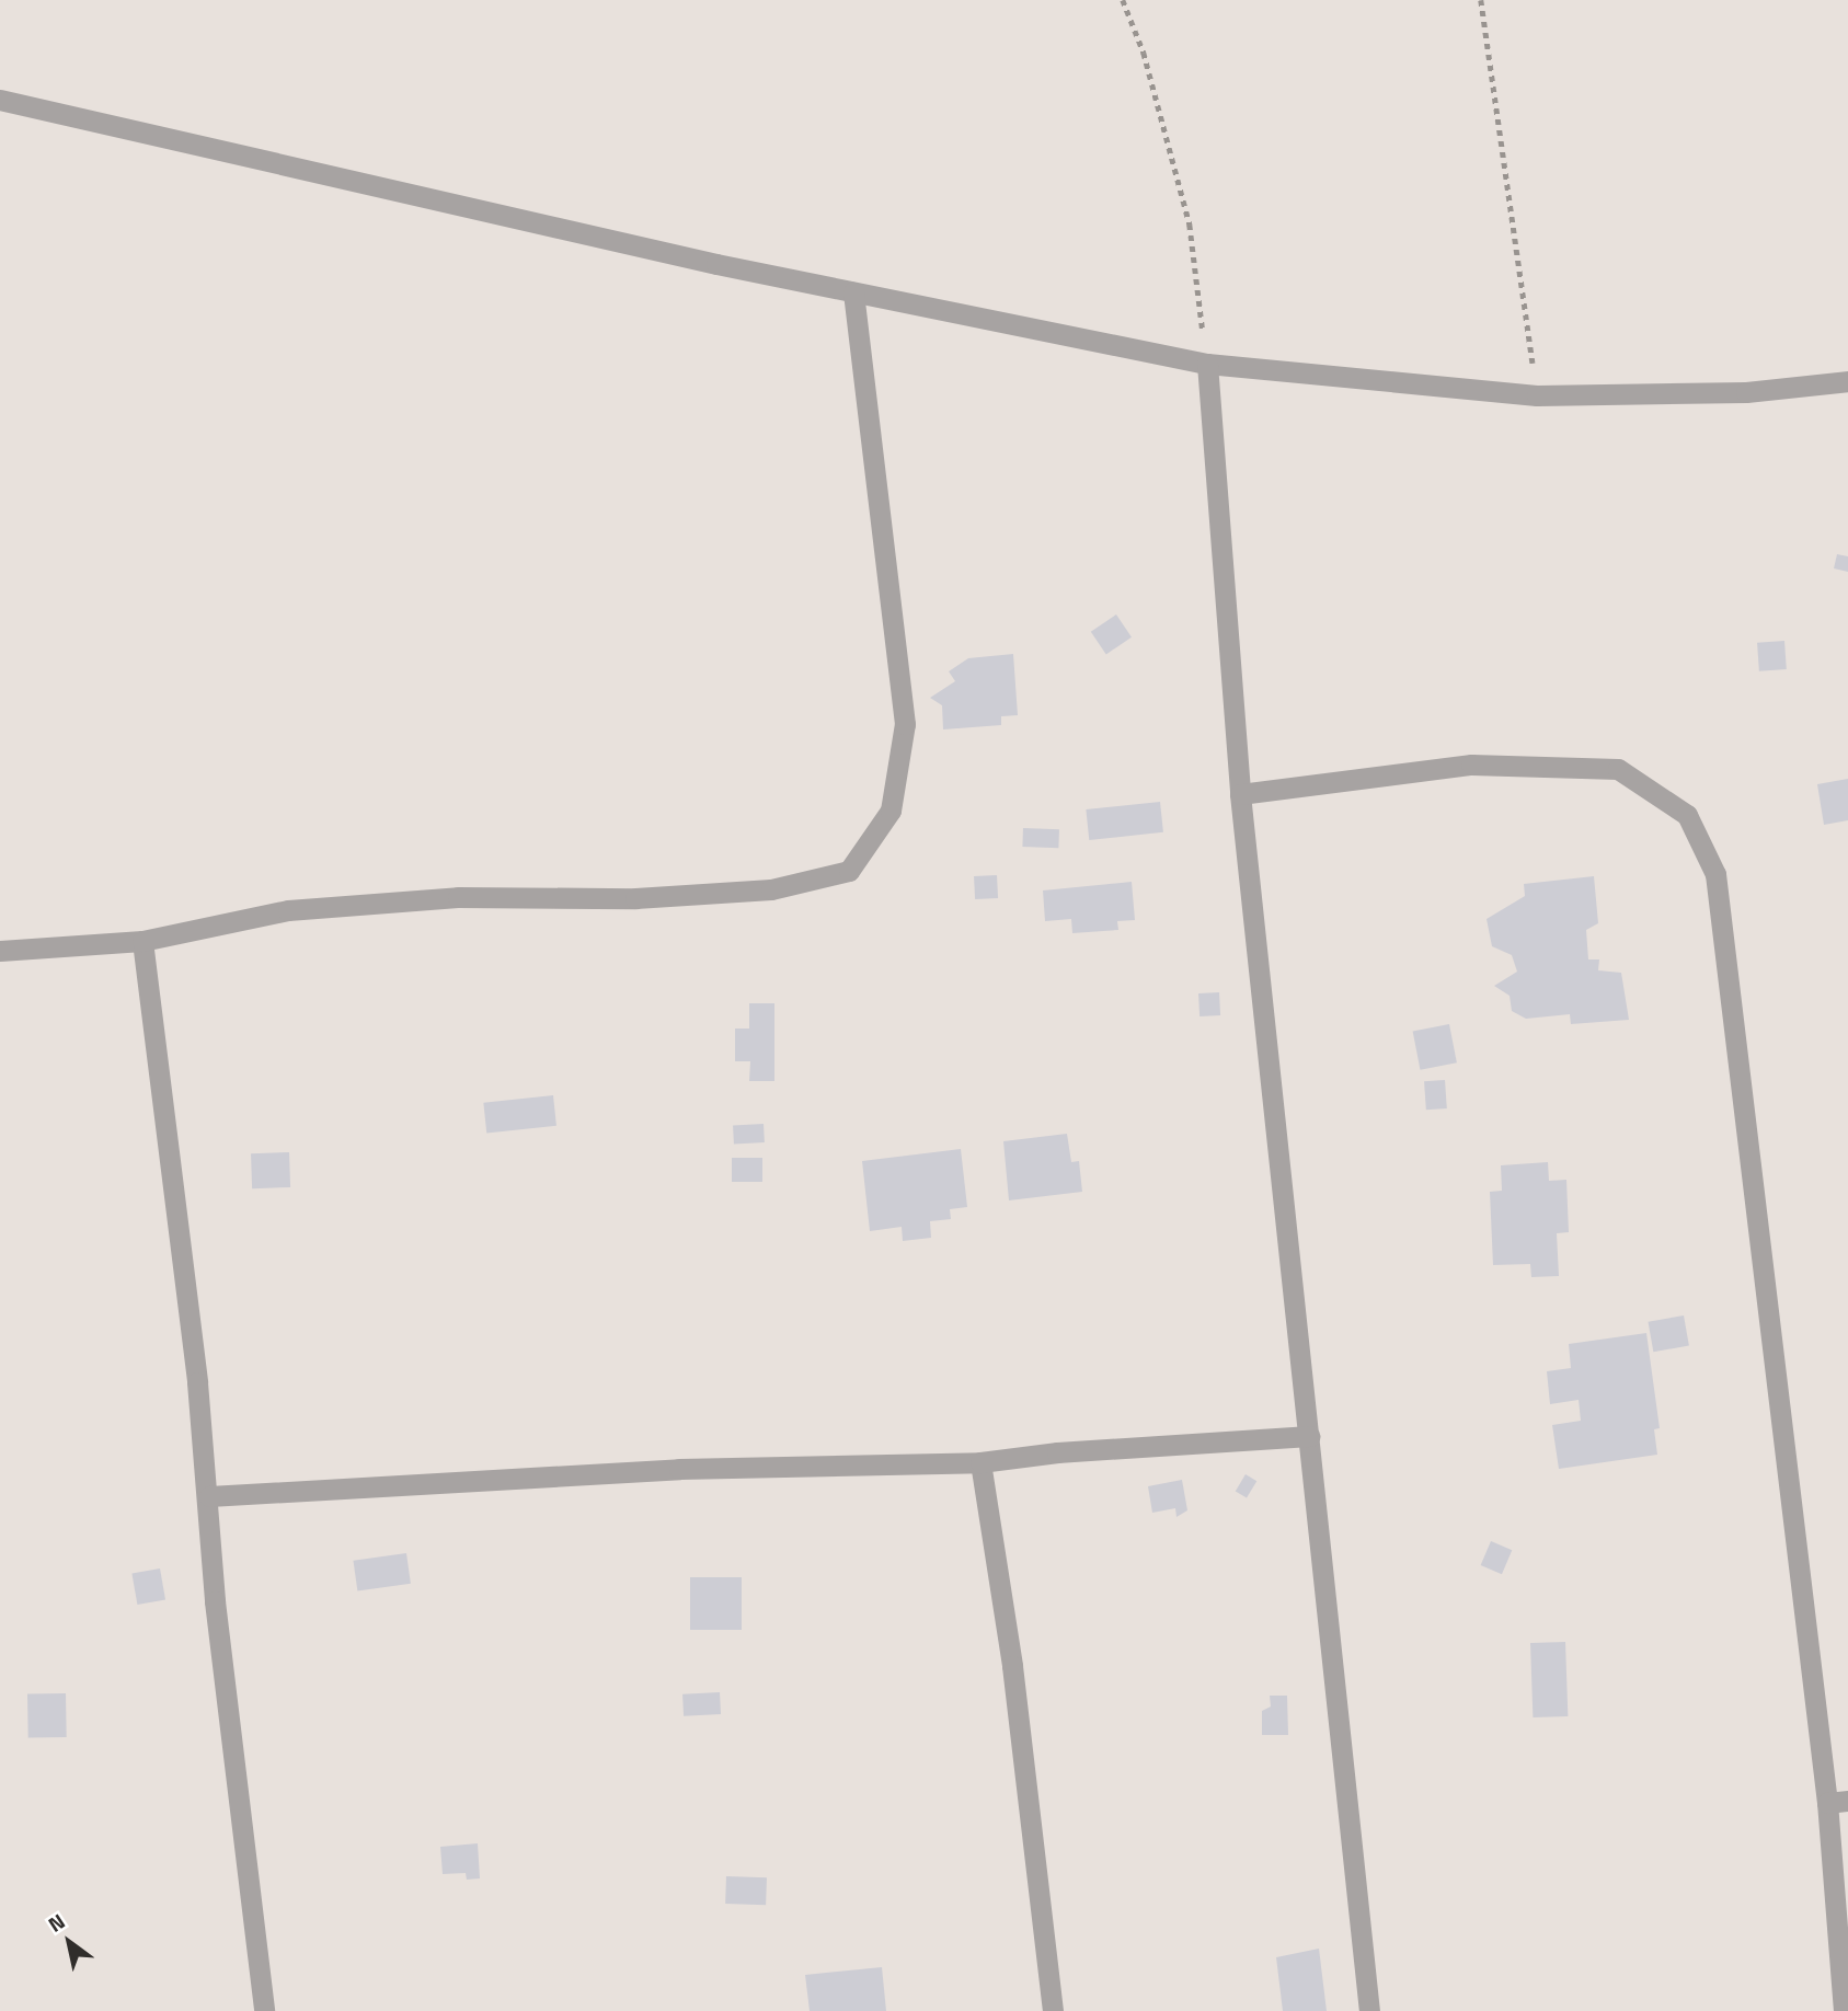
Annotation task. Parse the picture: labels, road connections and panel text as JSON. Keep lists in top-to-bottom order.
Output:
{
  "north": "top left"
}
